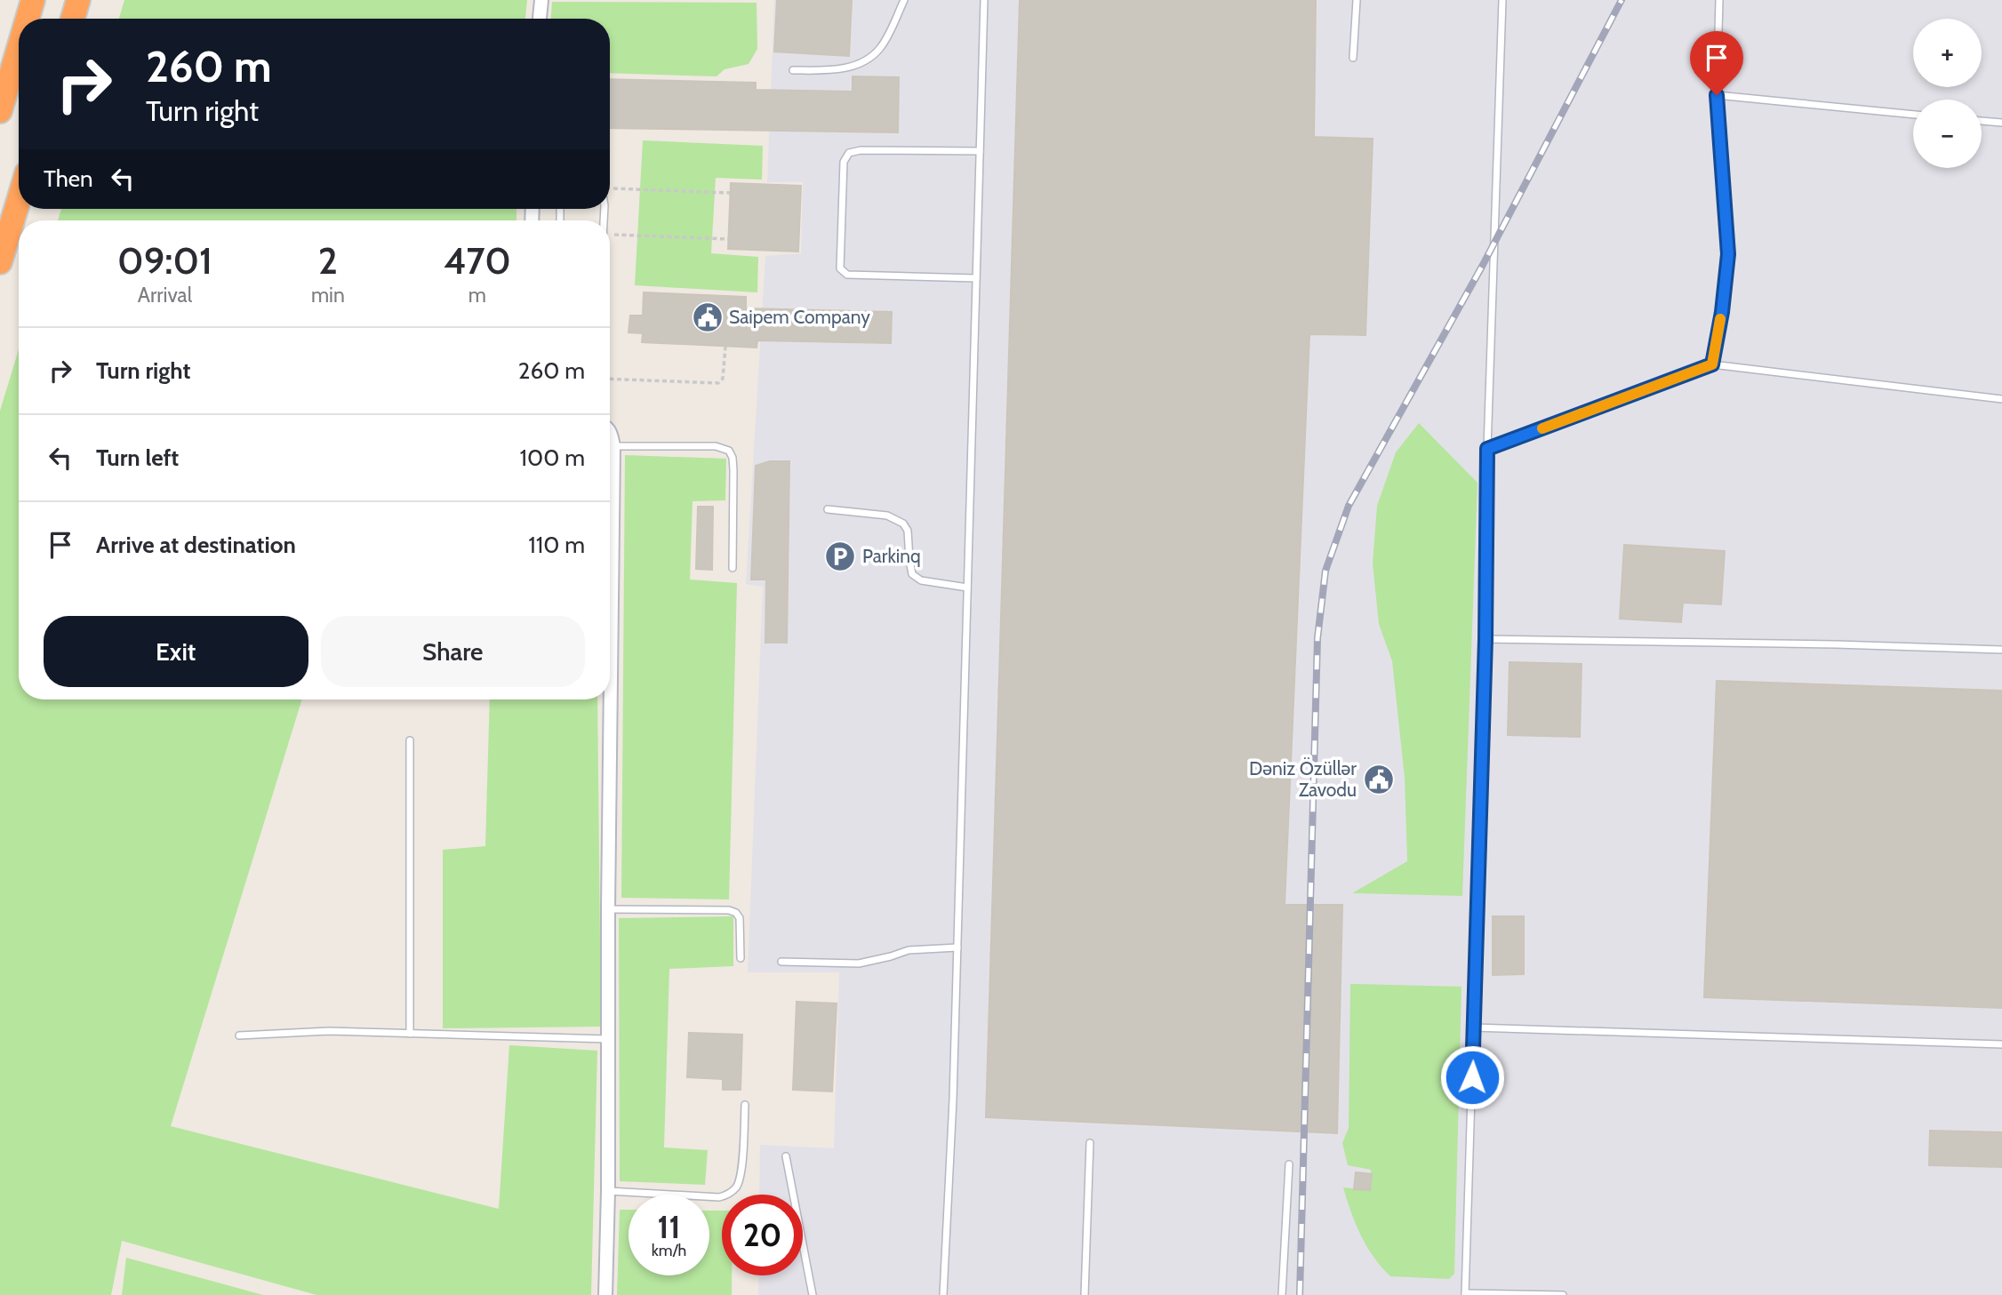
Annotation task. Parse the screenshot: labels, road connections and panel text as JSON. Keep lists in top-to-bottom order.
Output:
{
  "places": {
    "public building": ["Saipem Company", "Dəniz Özüllər Zavodu"],
    "parking": ["Parkinq"]
  },
  "page": {
    "map_buttons": ["+", "−"],
    "turn": ["260 m", "Turn right"],
    "then": "Then",
    "eta": [
      "09:01",
      "Arrival",
      "2",
      "min",
      "470",
      "m"
    ],
    "list": [
      {
        "name": "Turn right",
        "value": "260 m"
      },
      {
        "name": "Turn left",
        "value": "100 m"
      },
      {
        "name": "Arrive at destination",
        "value": "110 m"
      }
    ],
    "buttons": ["Exit", "Share"],
    "speed": "11 km/h",
    "limit": "20"
  }
}
